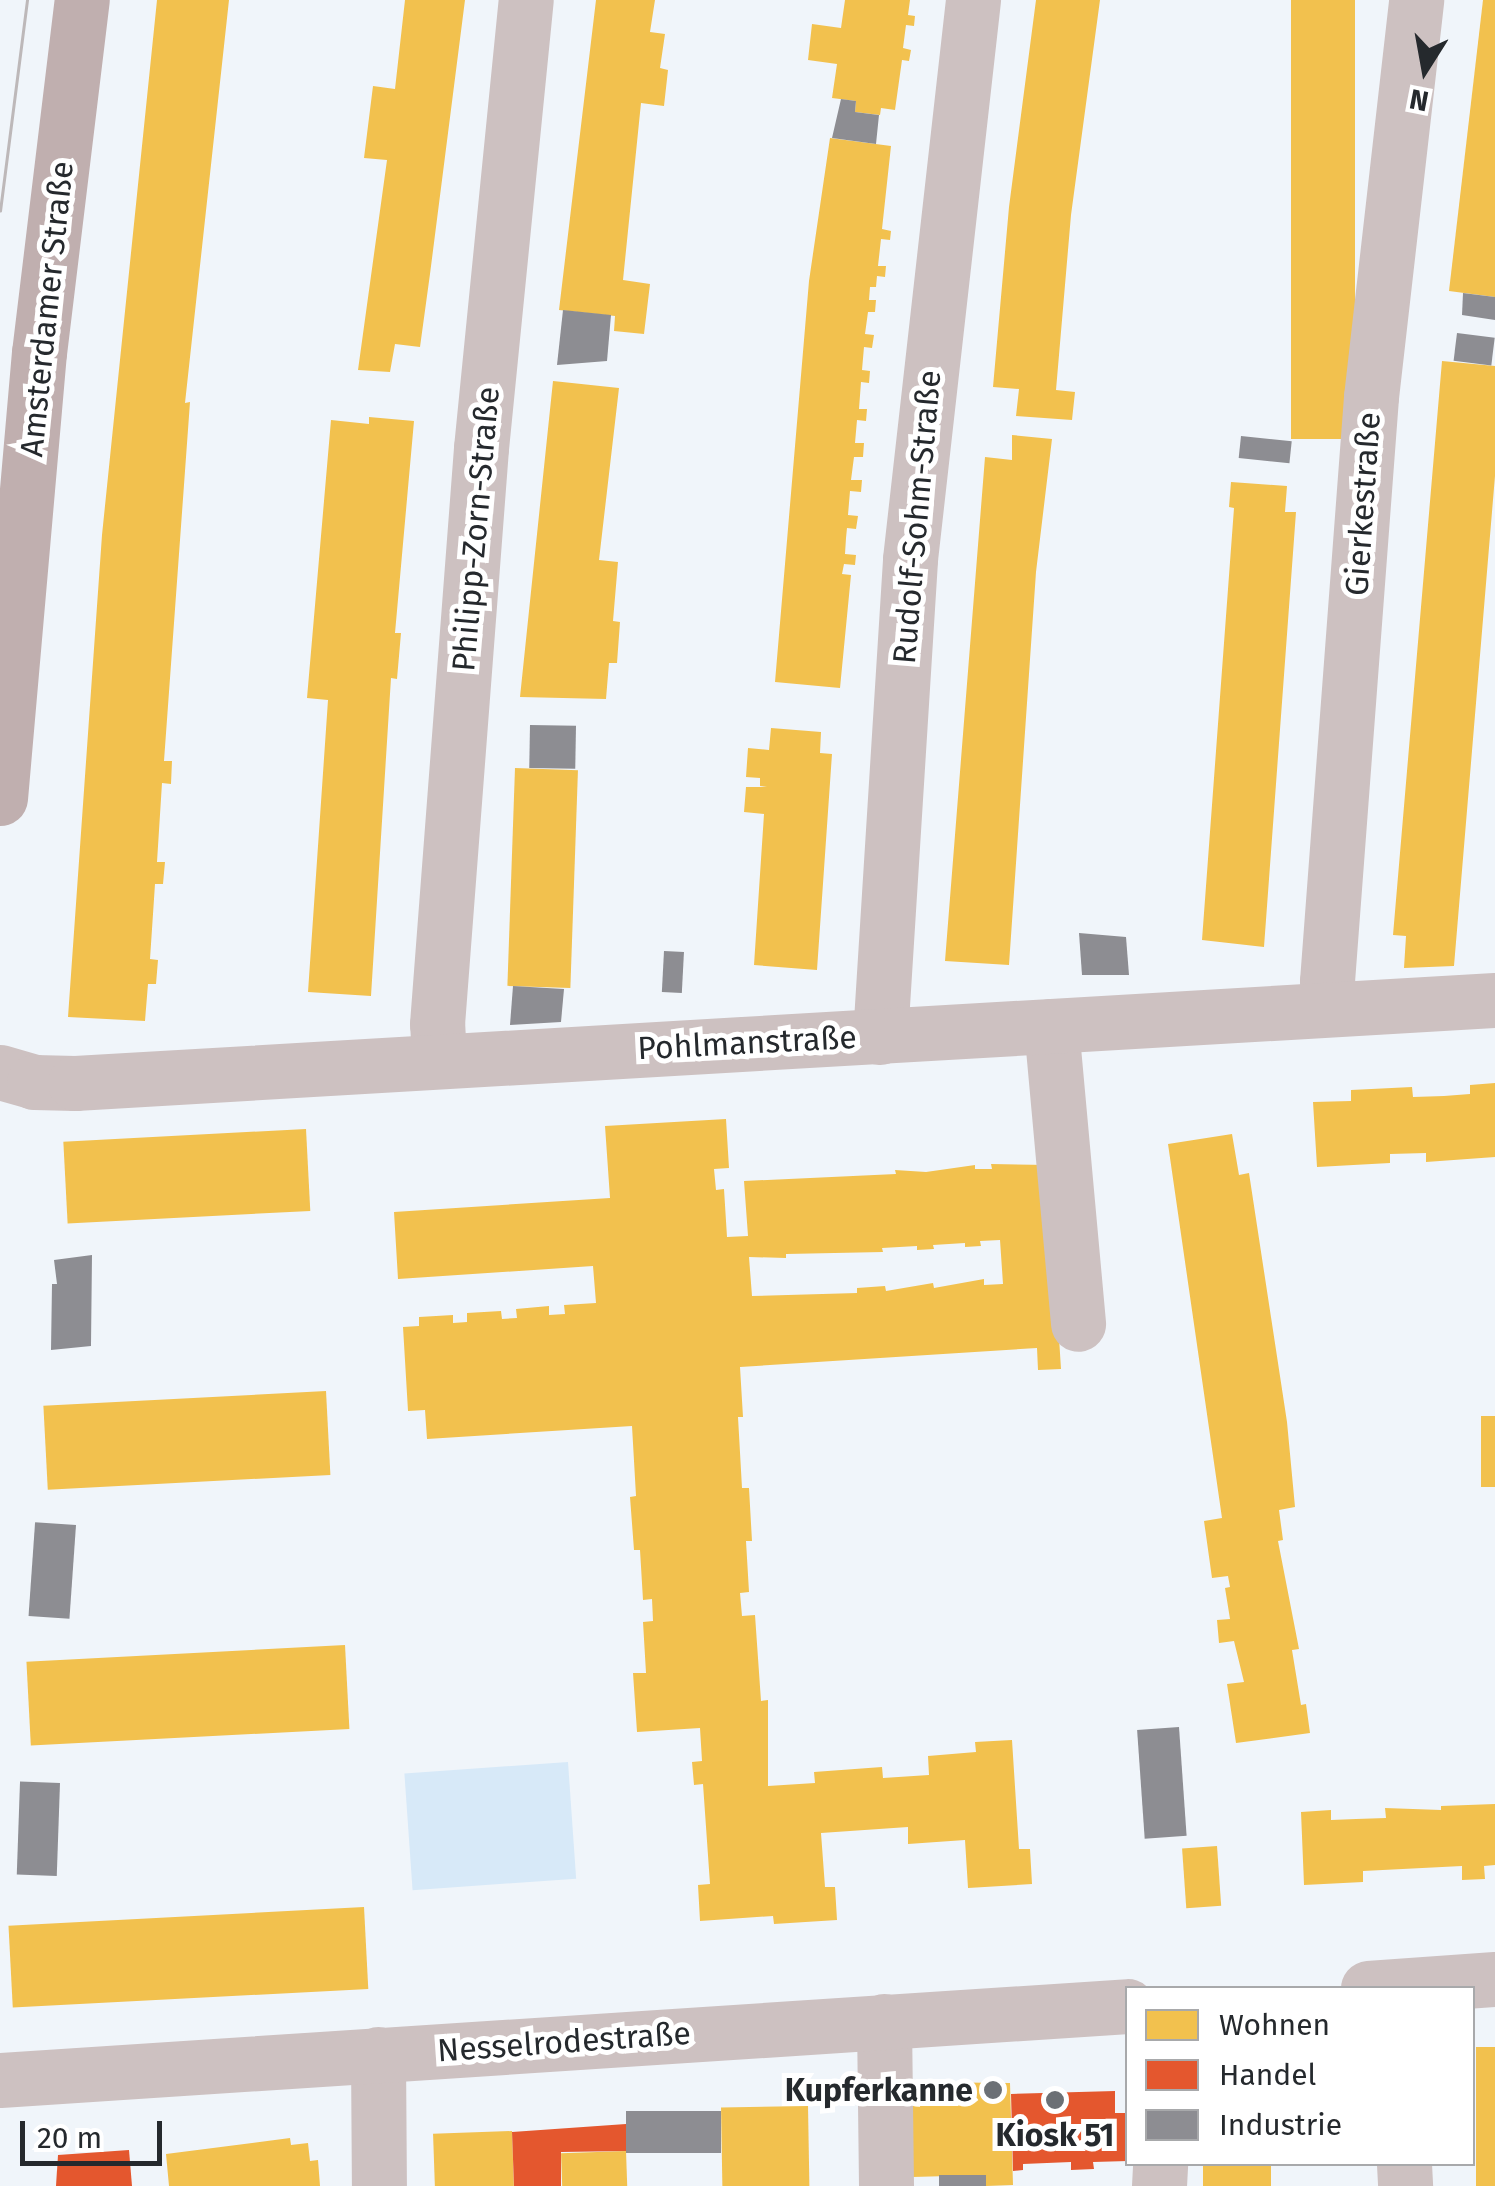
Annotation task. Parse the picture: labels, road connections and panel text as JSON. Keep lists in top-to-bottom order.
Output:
{
  "streets": {
    "main road": ["Amsterdamer Straße"],
    "street": [
      "Gierkestraße",
      "Rudolf-Sohm-Straße",
      "Philipp-Zorn-Straße",
      "Pohlmanstraße",
      "Nesselrodestraße"
    ]
  },
  "crossings": [
    ["Gierkestraße", "Pohlmanstraße"],
    ["Rudolf-Sohm-Straße", "Pohlmanstraße"],
    ["Philipp-Zorn-Straße", "Pohlmanstraße"]
  ],
  "places": ["Kupferkanne", "Kiosk 51"],
  "legend": ["Wohnen", "Handel", "Industrie"],
  "scale_bar": "20 m",
  "north": "bottom"
}
